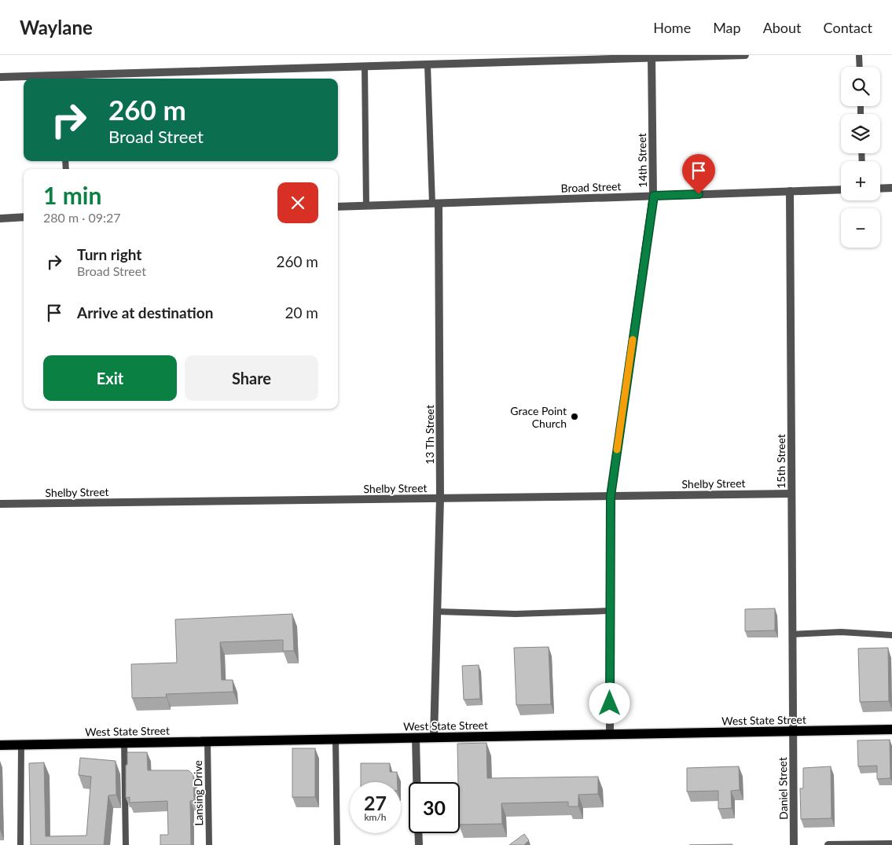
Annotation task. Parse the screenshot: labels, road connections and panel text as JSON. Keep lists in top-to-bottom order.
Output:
{
  "streets": {
    "main road": ["West State Street"],
    "street": [
      "14th Street",
      "Broad Street",
      "13 Th Street",
      "15th Street",
      "Shelby Street",
      "Daniel Street"
    ],
    "lane": ["Lansing Drive"]
  },
  "crossings": [
    ["14th Street", "Broad Street"],
    ["14th Street", "Shelby Street"],
    ["14th Street", "West State Street"],
    ["Broad Street", "13 Th Street"],
    ["Broad Street", "15th Street"],
    ["13 Th Street", "Shelby Street"],
    ["13 Th Street", "West State Street"],
    ["15th Street", "Shelby Street"],
    ["15th Street", "West State Street"],
    ["15th Street", "Daniel Street"],
    ["West State Street", "Daniel Street"],
    ["West State Street", "Lansing Drive"]
  ],
  "places": ["Grace Point Church"],
  "page": {
    "header": "Waylane",
    "nav": [
      "Home",
      "Map",
      "About",
      "Contact"
    ],
    "map_buttons": ["+", "−"],
    "turn": ["260 m", "Broad Street"],
    "heading": ["1 min", "280 m · 09:27"],
    "list": [
      {
        "name": "Turn right",
        "note": "Broad Street",
        "value": "260 m"
      },
      {
        "name": "Arrive at destination",
        "value": "20 m"
      }
    ],
    "buttons": ["Exit", "Share"],
    "speed": "27 km/h",
    "limit": "30"
  }
}
